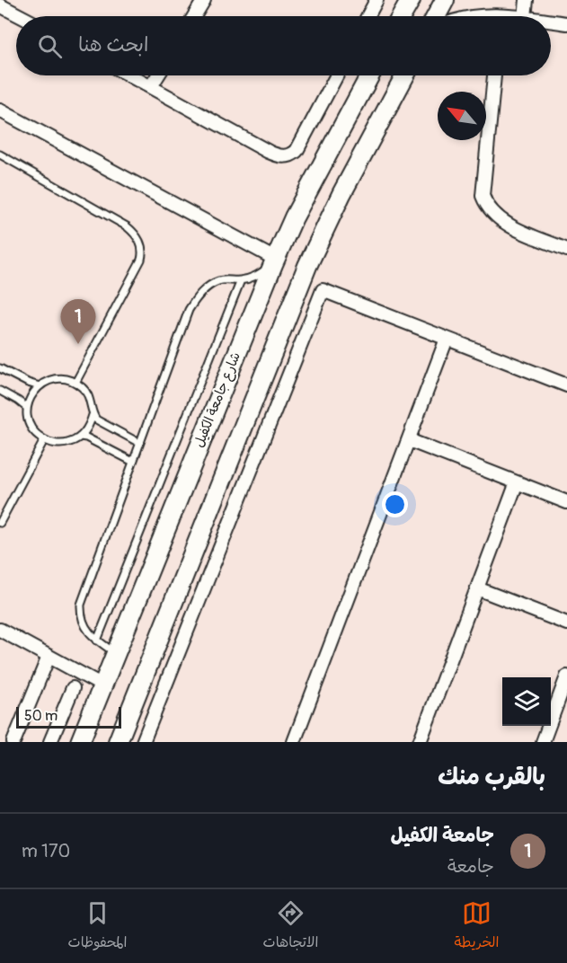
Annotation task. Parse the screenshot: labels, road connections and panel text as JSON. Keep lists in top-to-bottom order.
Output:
{
  "streets": {
    "main road": ["شارع جامعة الكفيل"]
  },
  "scale_bar": "50 m",
  "north": "top left",
  "page": {
    "search": "ابحث هنا",
    "pins": "1",
    "scale": "50 m",
    "heading": "بالقرب منك",
    "list": [
      {
        "mark": "1",
        "name": "جامعة الكفيل",
        "note": "جامعة",
        "value": "170 m"
      }
    ],
    "nav": ["الخريطة", "الاتجاهات", "المحفوظات"]
  }
}
